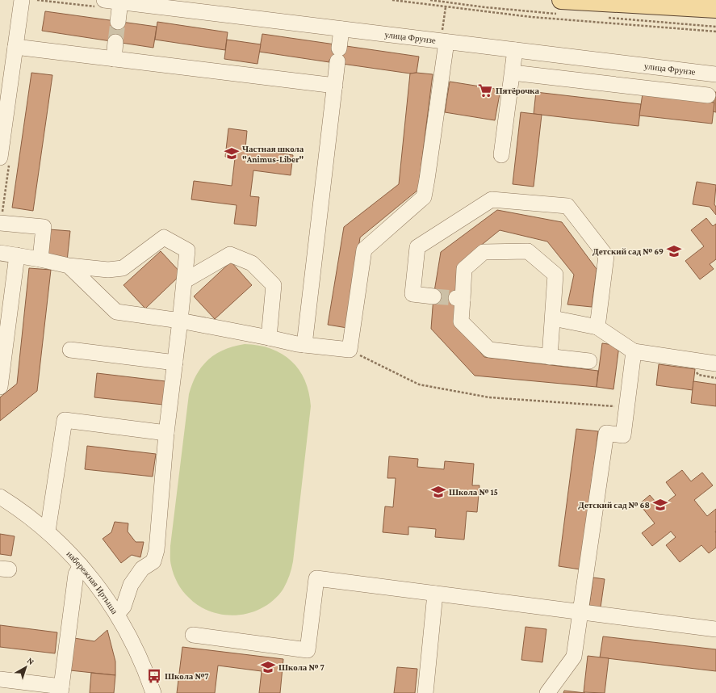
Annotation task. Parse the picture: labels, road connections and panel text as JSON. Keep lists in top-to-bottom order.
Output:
{
  "streets": {
    "street": ["улица Фрунзе", "набережная Иртыша"]
  },
  "places": {
    "supermarket": ["Пятёрочка"],
    "school or university": [
      "Частная школа \"Animus-Liber\"",
      "Детский сад № 69",
      "Школа № 15",
      "Детский сад № 68",
      "Школа № 7"
    ],
    "bus stop": ["Школа №7"]
  },
  "north": "top right"
}
